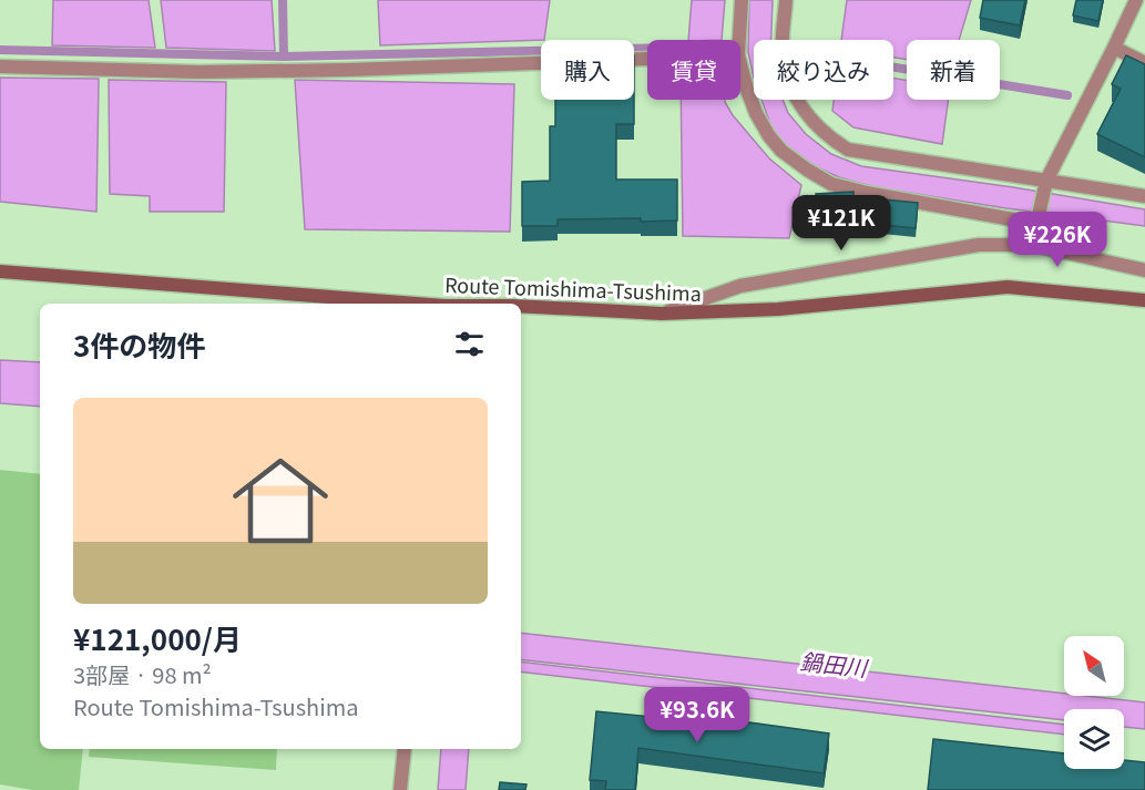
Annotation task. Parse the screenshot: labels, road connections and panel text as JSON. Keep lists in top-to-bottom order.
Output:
{
  "streets": {
    "main road": ["Route Tomishima-Tsushima"]
  },
  "water": ["鍋田川"],
  "north": "top left",
  "page": {
    "chip": [
      "購入",
      "賃貸",
      "絞り込み",
      "新着"
    ],
    "price": ["¥121K", "¥226K", "¥93.6K"],
    "heading": "3件の物件",
    "list": [
      {
        "name": "¥121,000/月",
        "note": "3部屋 · 98 m² · Route Tomishima-Tsushima"
      }
    ]
  }
}
